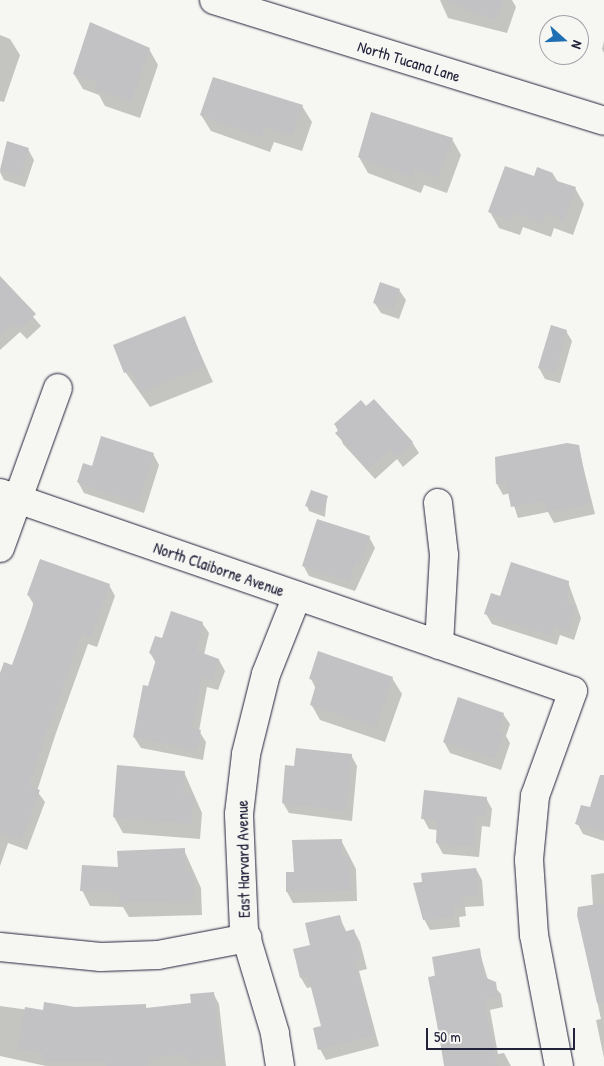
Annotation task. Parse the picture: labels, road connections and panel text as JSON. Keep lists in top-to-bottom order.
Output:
{
  "streets": {
    "street": ["North Tucana Lane", "North Claiborne Avenue", "East Harvard Avenue"]
  },
  "crossings": [
    ["North Claiborne Avenue", "East Harvard Avenue"]
  ],
  "scale_bar": "50 m",
  "north": "right"
}
